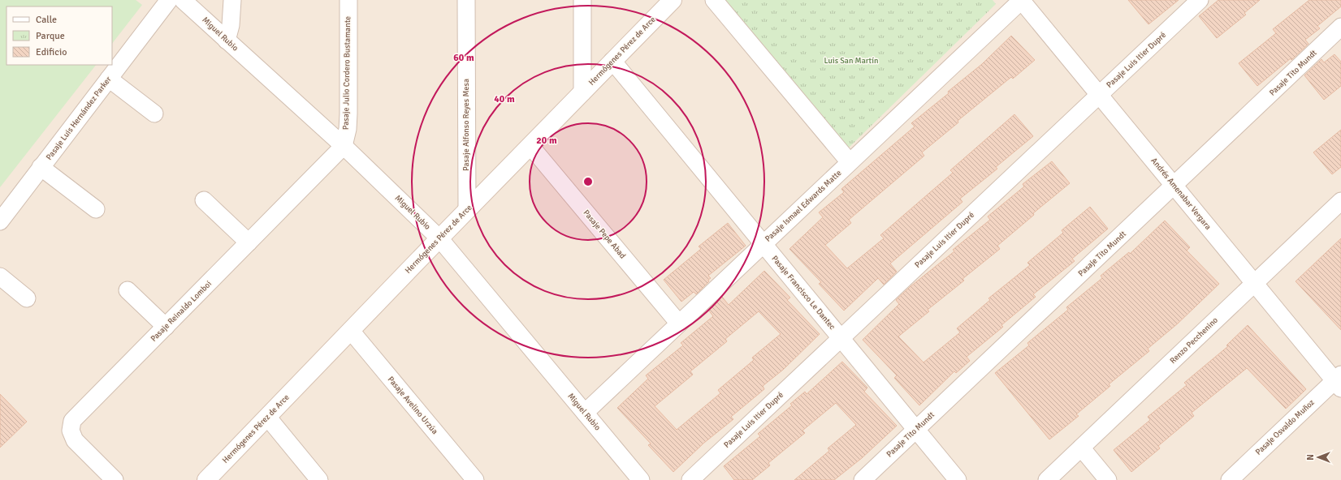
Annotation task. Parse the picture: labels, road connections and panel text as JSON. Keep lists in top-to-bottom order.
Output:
{
  "streets": {
    "street": [
      "Miguel Rubio",
      "Hermógenes Pérez de Arce",
      "Pasaje Luis Itier Dupré",
      "Pasaje Julio Cordero Bustamante",
      "Pasaje Tito Mundt",
      "Pasaje Luis Hernández Parker",
      "Pasaje Alfonso Reyes Mesa",
      "Andrés Amenabar Vergara",
      "Pasaje Ismael Edwards Matte",
      "Pasaje Pepe Abad",
      "Pasaje Francisco Le Dantec",
      "Pasaje Reinaldo Lomboi",
      "Renzo Pecchenino",
      "Pasaje Avelino Urzúa",
      "Pasaje Osvaldo Muñoz"
    ]
  },
  "crossings": [
    ["Miguel Rubio", "Hermógenes Pérez de Arce"],
    ["Miguel Rubio", "Pasaje Julio Cordero Bustamante"],
    ["Miguel Rubio", "Pasaje Ismael Edwards Matte"],
    ["Miguel Rubio", "Pasaje Reinaldo Lomboi"],
    ["Hermógenes Pérez de Arce", "Pasaje Alfonso Reyes Mesa"],
    ["Hermógenes Pérez de Arce", "Pasaje Pepe Abad"],
    ["Hermógenes Pérez de Arce", "Pasaje Francisco Le Dantec"],
    ["Hermógenes Pérez de Arce", "Pasaje Avelino Urzúa"],
    ["Pasaje Luis Itier Dupré", "Andrés Amenabar Vergara"],
    ["Pasaje Luis Itier Dupré", "Pasaje Francisco Le Dantec"],
    ["Pasaje Julio Cordero Bustamante", "Pasaje Reinaldo Lomboi"],
    ["Pasaje Tito Mundt", "Andrés Amenabar Vergara"],
    ["Pasaje Tito Mundt", "Pasaje Francisco Le Dantec"],
    ["Andrés Amenabar Vergara", "Pasaje Ismael Edwards Matte"],
    ["Andrés Amenabar Vergara", "Renzo Pecchenino"],
    ["Andrés Amenabar Vergara", "Pasaje Osvaldo Muñoz"],
    ["Pasaje Ismael Edwards Matte", "Pasaje Pepe Abad"],
    ["Pasaje Ismael Edwards Matte", "Pasaje Francisco Le Dantec"]
  ],
  "parks": ["Luis San Martín"],
  "legend": ["Calle", "Parque", "Edificio"],
  "north": "left",
  "rings": ["60 m", "40 m", "20 m"]
}
